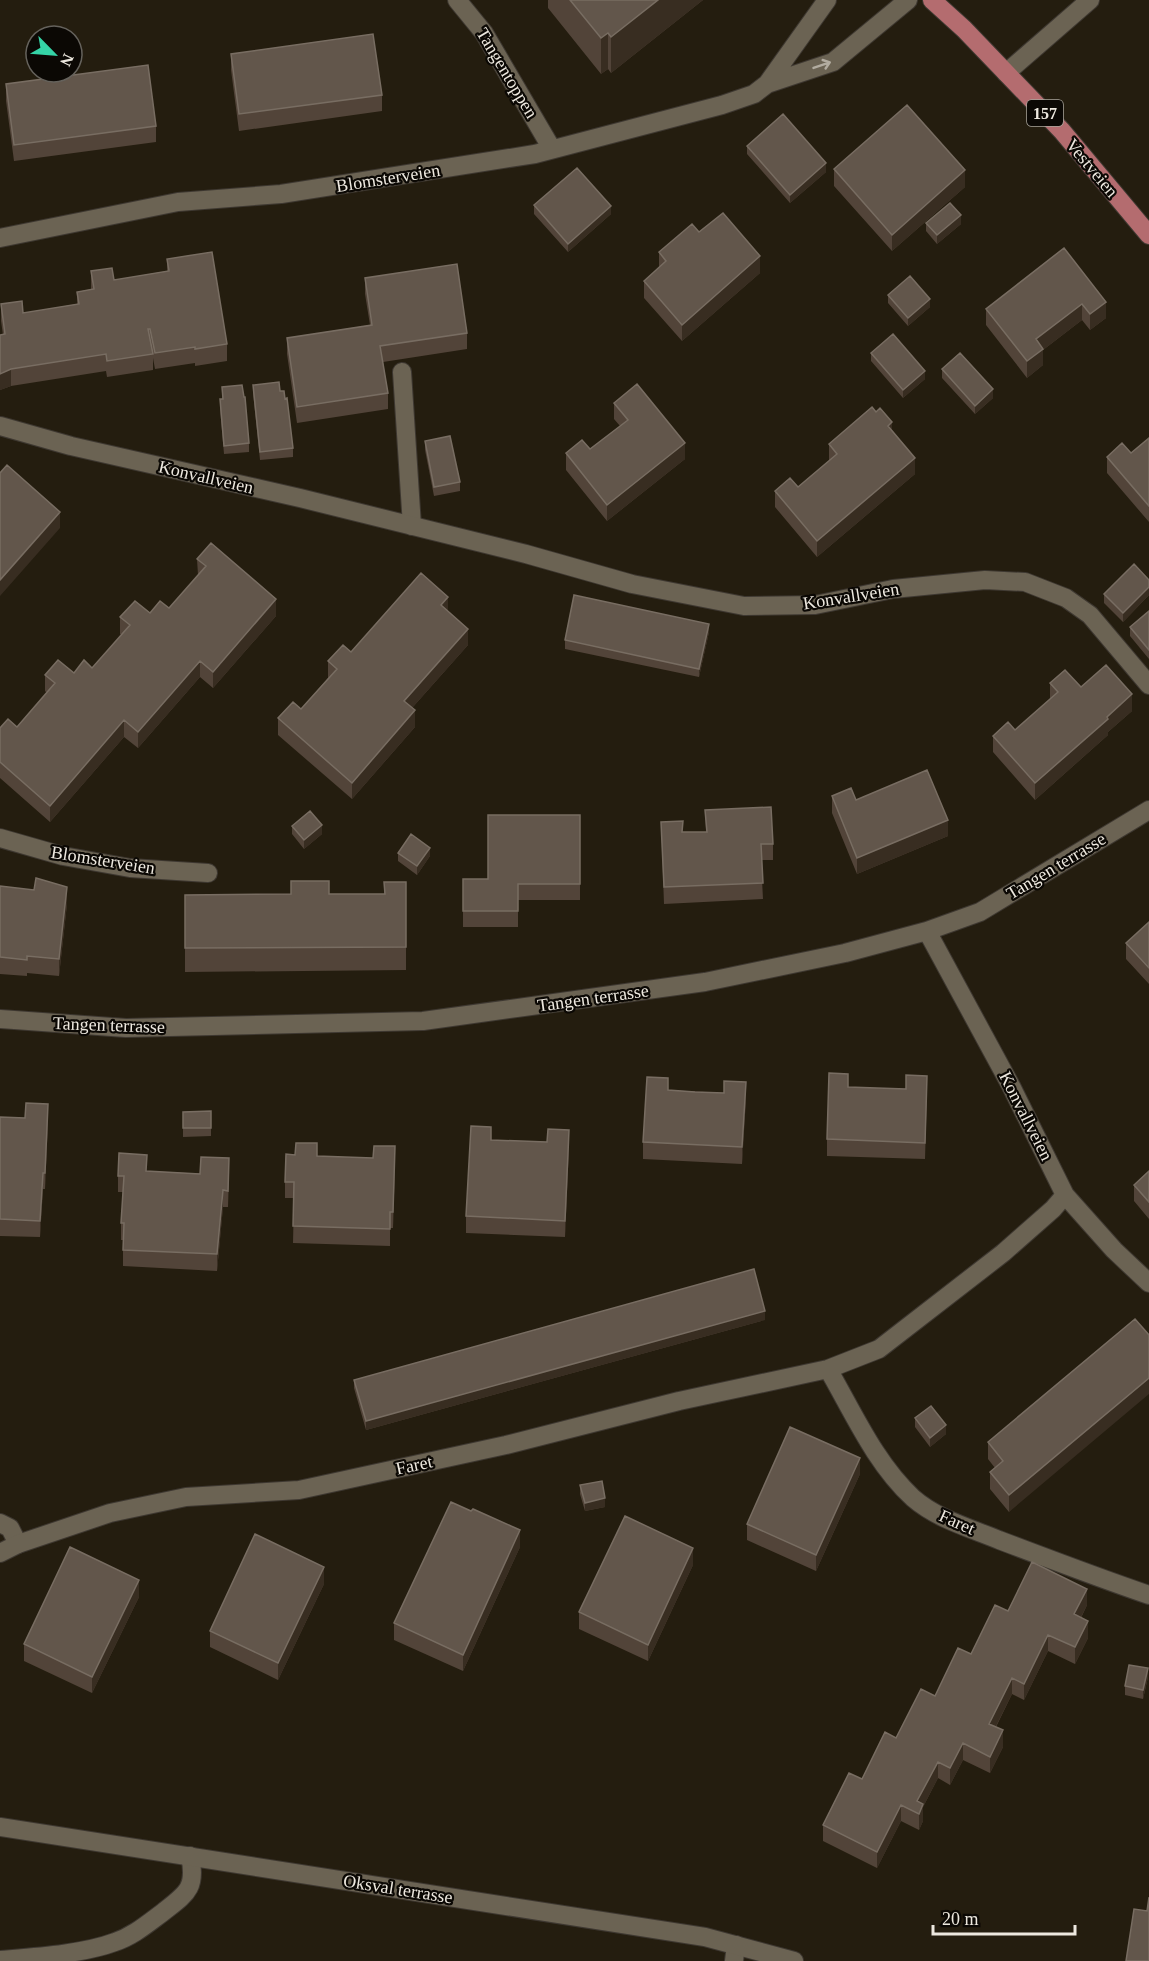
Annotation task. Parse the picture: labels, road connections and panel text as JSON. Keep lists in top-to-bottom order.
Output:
{
  "streets": {
    "main road": ["157", "Vestveien"],
    "street": [
      "Tangentoppen",
      "Blomsterveien",
      "Konvallveien",
      "Tangen terrasse",
      "Faret",
      "Oksval terrasse"
    ]
  },
  "crossings": [
    ["Tangentoppen", "Blomsterveien"],
    ["Konvallveien", "Tangen terrasse"],
    ["Konvallveien", "Faret"]
  ],
  "scale_bar": "20 m",
  "north": "bottom right"
}
